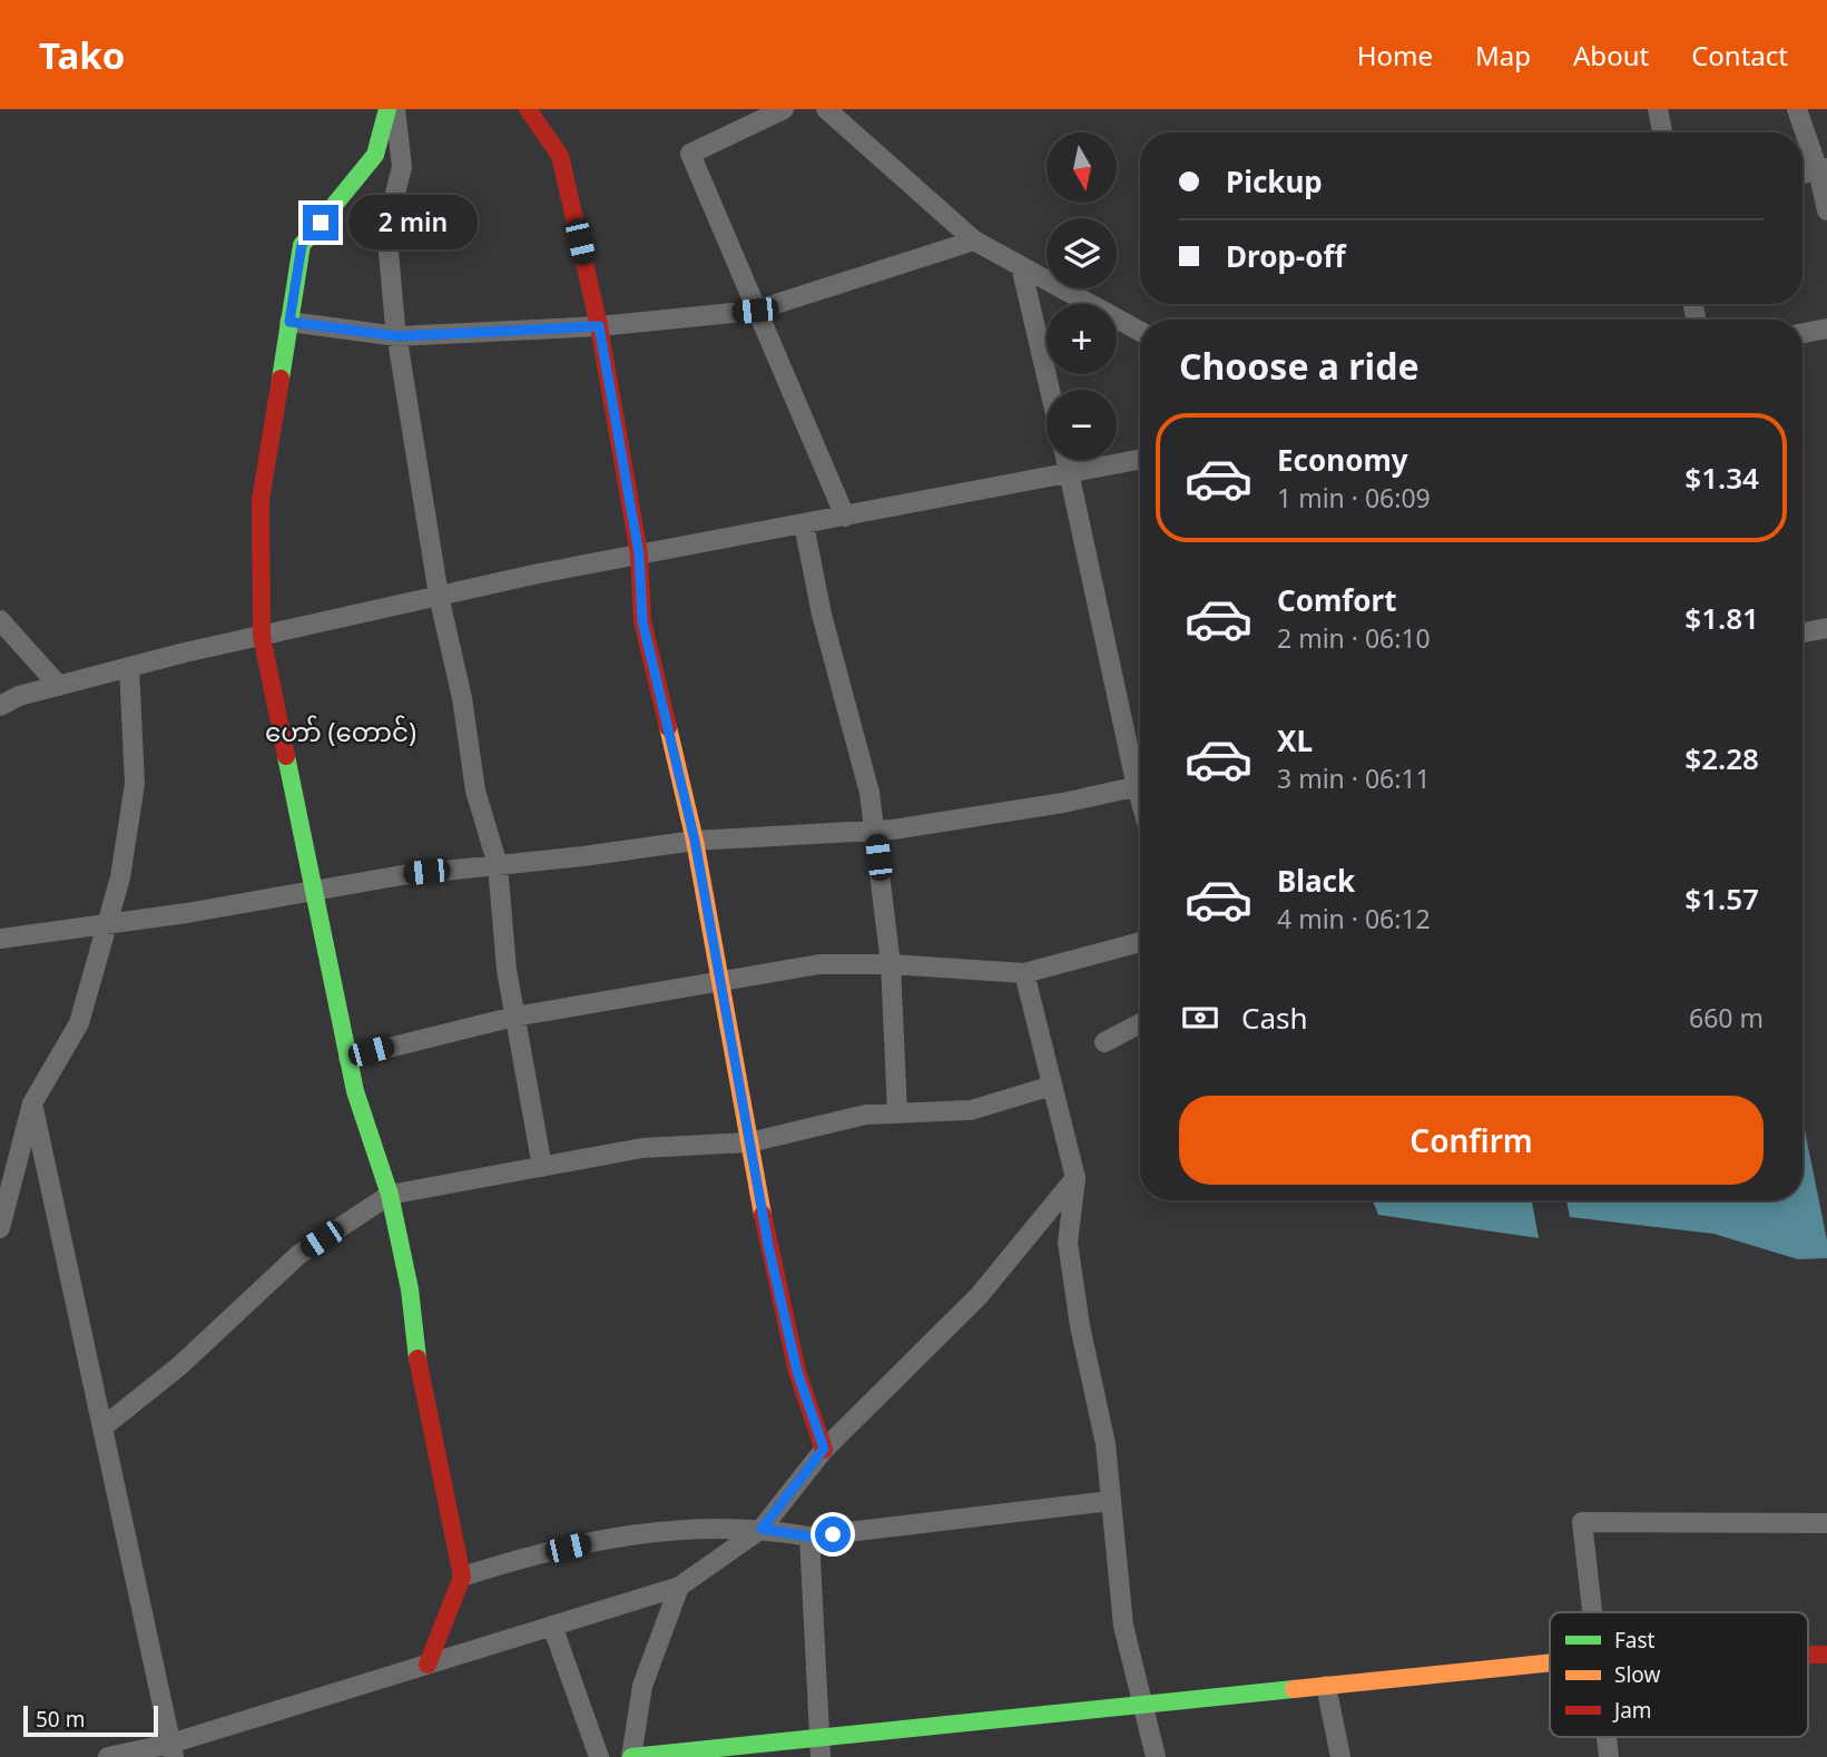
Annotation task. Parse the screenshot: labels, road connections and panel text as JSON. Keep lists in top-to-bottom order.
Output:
{
  "districts": ["ဟော် (တောင်)"],
  "legend": ["Fast", "Slow", "Jam"],
  "scale_bar": "50 m",
  "north": "bottom",
  "page": {
    "header": "Tako",
    "nav": [
      "Home",
      "Map",
      "About",
      "Contact"
    ],
    "map_buttons": ["+", "−"],
    "banner": ["Pickup", "Drop-off"],
    "bubble": "2 min",
    "heading": "Choose a ride",
    "list": [
      {
        "name": "Economy",
        "note": "1 min · 06:09",
        "value": "$1.34"
      },
      {
        "name": "Comfort",
        "note": "2 min · 06:10",
        "value": "$1.81"
      },
      {
        "name": "XL",
        "note": "3 min · 06:11",
        "value": "$2.28"
      },
      {
        "name": "Black",
        "note": "4 min · 06:12",
        "value": "$1.57"
      }
    ],
    "pay": ["Cash", "660 m"],
    "buttons": "Confirm",
    "scale": "50 m"
  }
}
